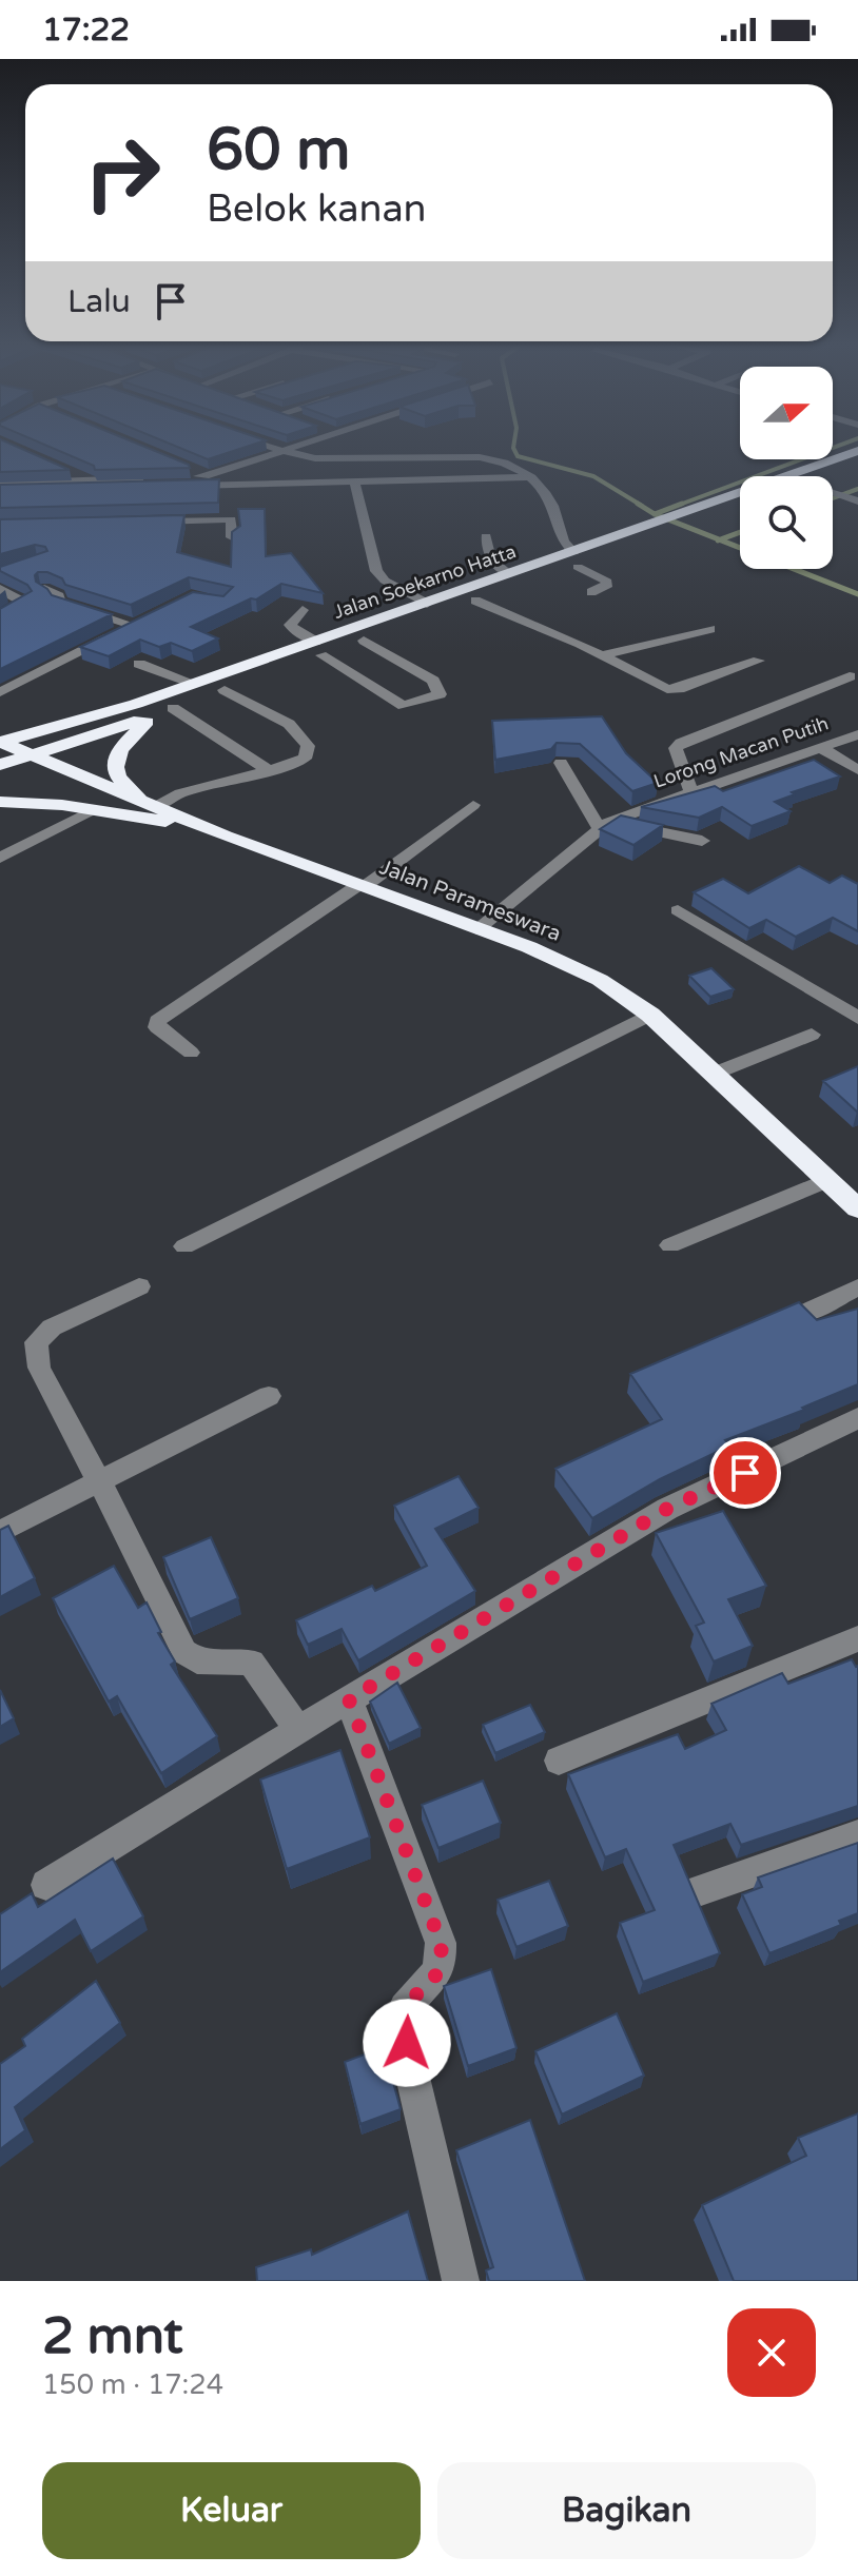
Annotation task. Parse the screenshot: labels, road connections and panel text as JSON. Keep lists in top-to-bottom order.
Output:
{
  "streets": {
    "highway": ["Jalan Soekarno Hatta", "Jalan Parameswara"],
    "street": ["Lorong Macan Putih"]
  },
  "crossings": [
    ["Jalan Soekarno Hatta", "Jalan Parameswara"],
    ["Lorong Macan Putih", "Jalan Parameswara"]
  ],
  "north": "right",
  "page": {
    "status": "17:22",
    "turn": ["60 m", "Belok kanan"],
    "then": "Lalu",
    "heading": ["2 mnt", "150 m · 17:24"],
    "buttons": ["Keluar", "Bagikan"]
  }
}
